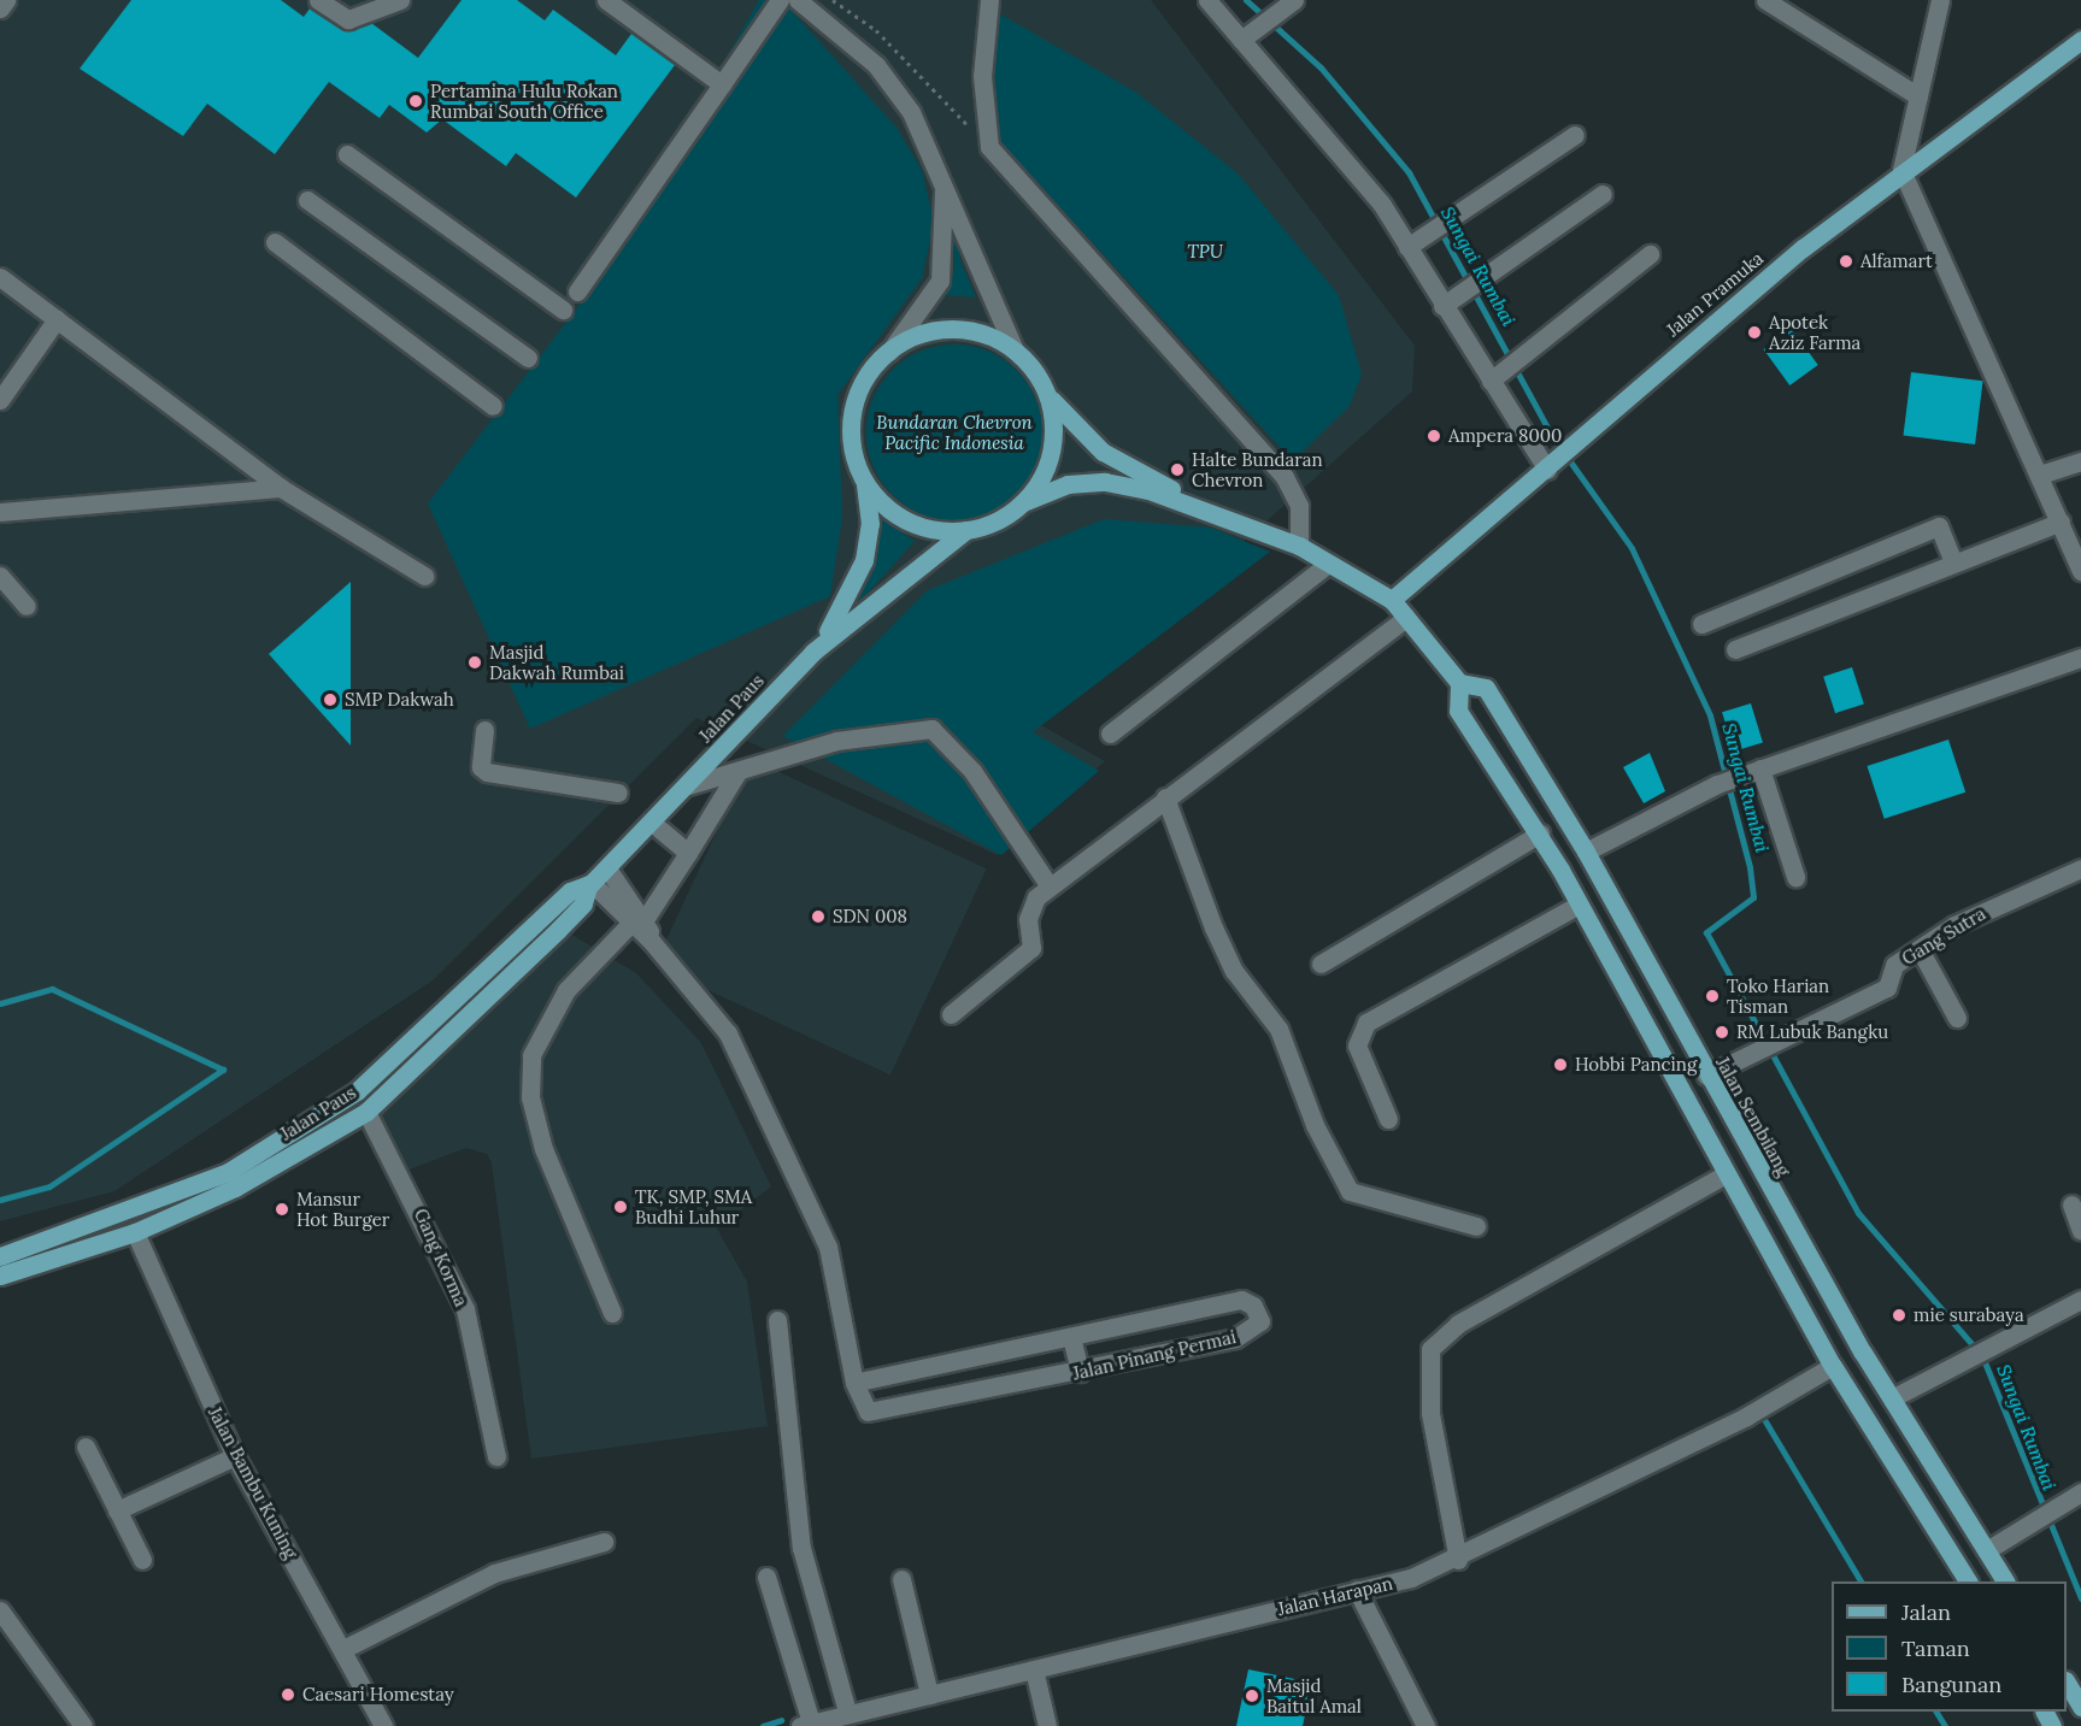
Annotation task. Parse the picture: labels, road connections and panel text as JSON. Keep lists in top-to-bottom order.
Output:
{
  "streets": {
    "main road": ["Jalan Pramuka", "Jalan Paus", "Jalan Sembilang"],
    "street": [
      "Gang Sutra",
      "Gang Korma",
      "Jalan Pinang Permai",
      "Jalan Bambu Kuning",
      "Jalan Harapan"
    ]
  },
  "crossings": [
    ["Jalan Paus", "Gang Korma"],
    ["Jalan Paus", "Jalan Pinang Permai"],
    ["Jalan Paus", "Jalan Bambu Kuning"],
    ["Gang Sutra", "Jalan Sembilang"]
  ],
  "water": ["Sungai Rumbai"],
  "parks": ["TPU", "Bundaran Chevron Pacific Indonesia"],
  "places": [
    "Pertamina Hulu Rokan Rumbai South Office",
    "Alfamart",
    "Apotek Aziz Farma",
    "Ampera 8000",
    "Halte Bundaran Chevron",
    "Masjid Dakwah Rumbai",
    "SMP Dakwah",
    "SDN 008",
    "Toko Harian Tisman",
    "RM Lubuk Bangku",
    "Hobbi Pancing",
    "TK, SMP, SMA Budhi Luhur",
    "Mansur Hot Burger",
    "mie surabaya",
    "Caesari Homestay",
    "Masjid Baitul Amal"
  ],
  "legend": ["Jalan", "Taman", "Bangunan"]
}
